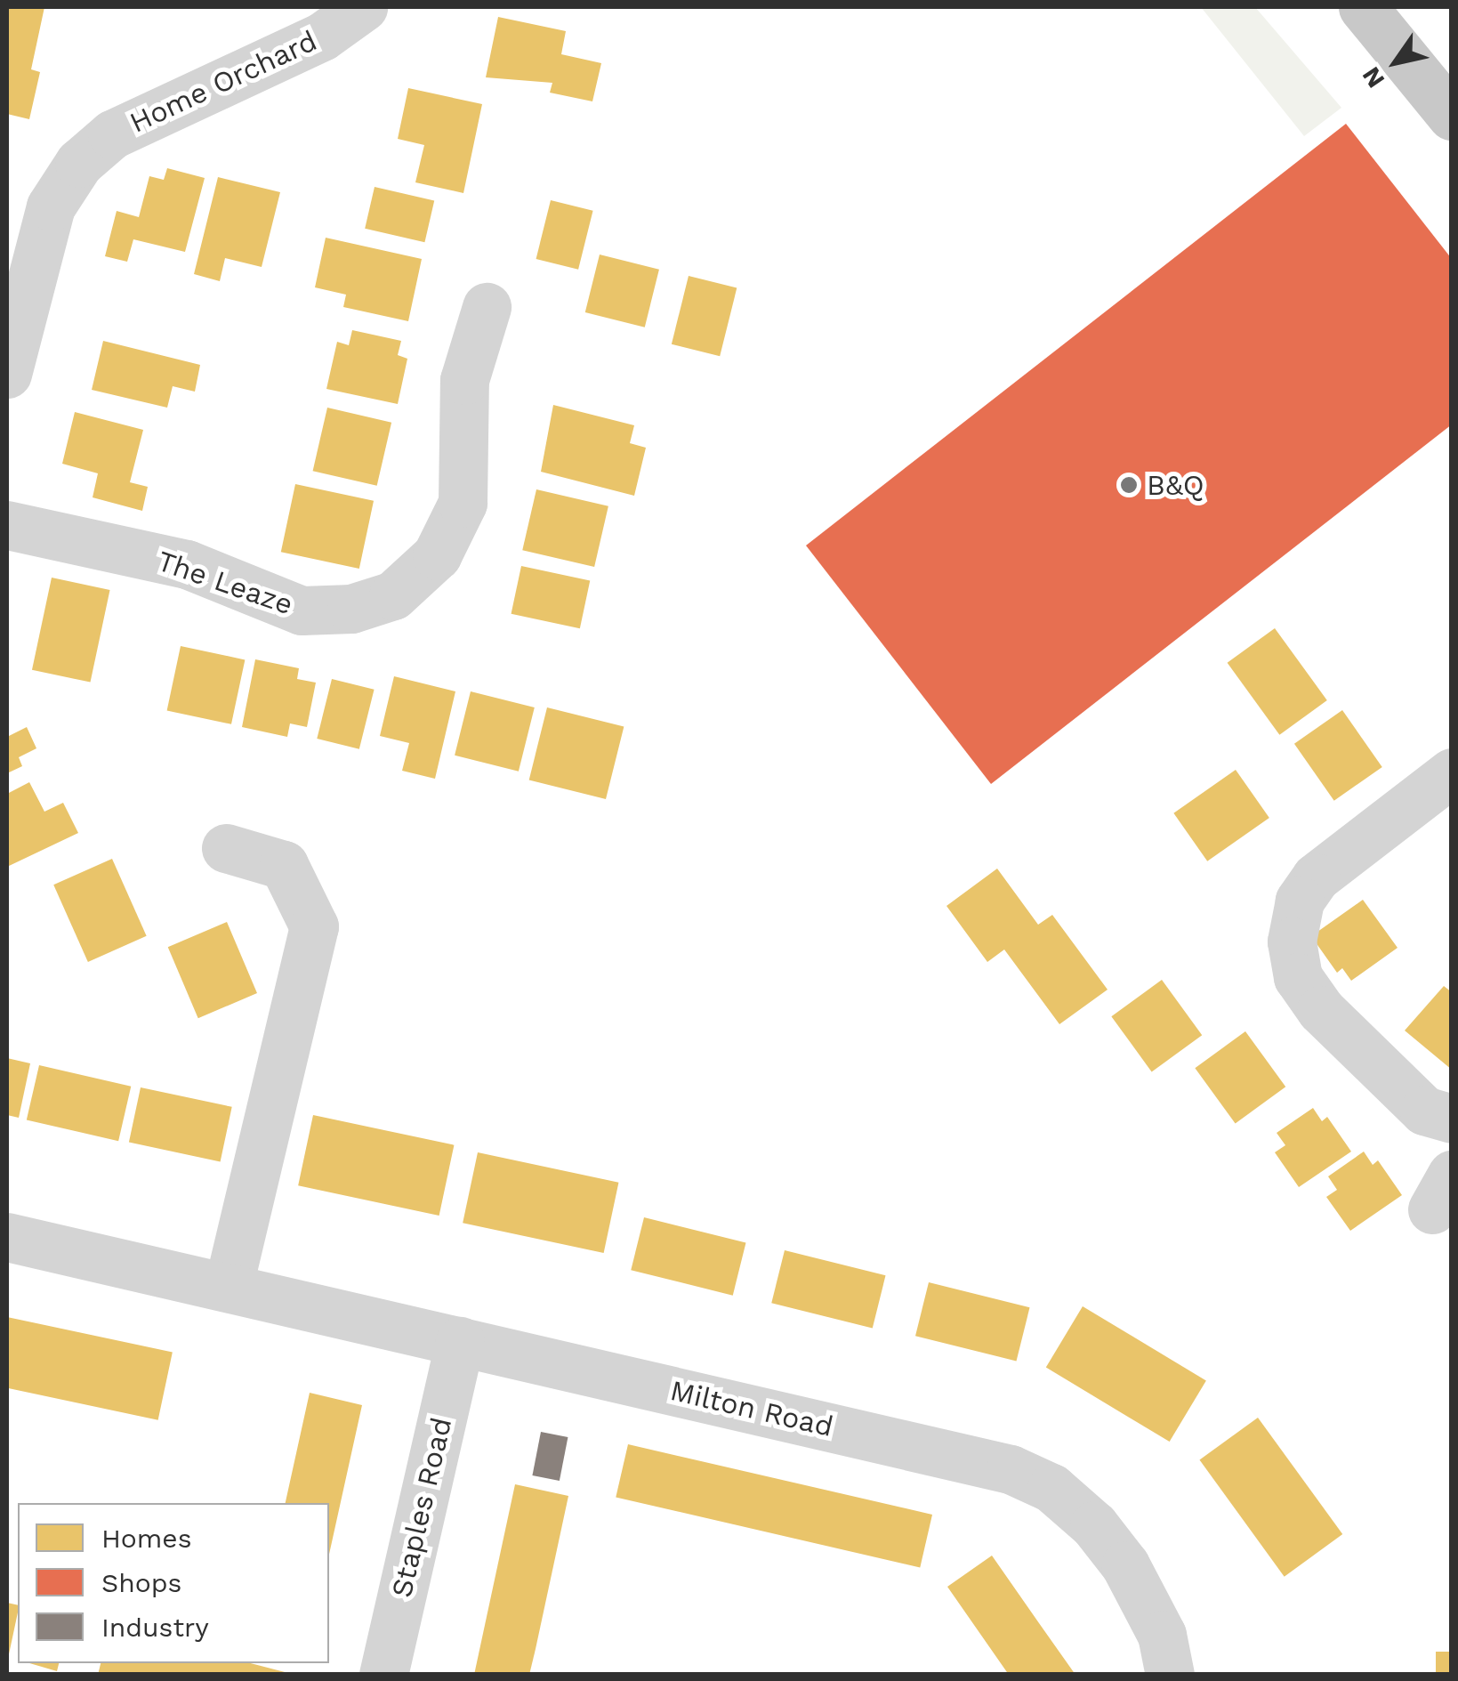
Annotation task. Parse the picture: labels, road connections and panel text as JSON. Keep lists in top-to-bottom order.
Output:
{
  "streets": {
    "street": [
      "Home Orchard",
      "The Leaze",
      "Milton Road",
      "Staples Road"
    ]
  },
  "crossings": [
    ["Milton Road", "Staples Road"]
  ],
  "places": ["B&Q"],
  "legend": ["Homes", "Shops", "Industry"],
  "north": "bottom left"
}
